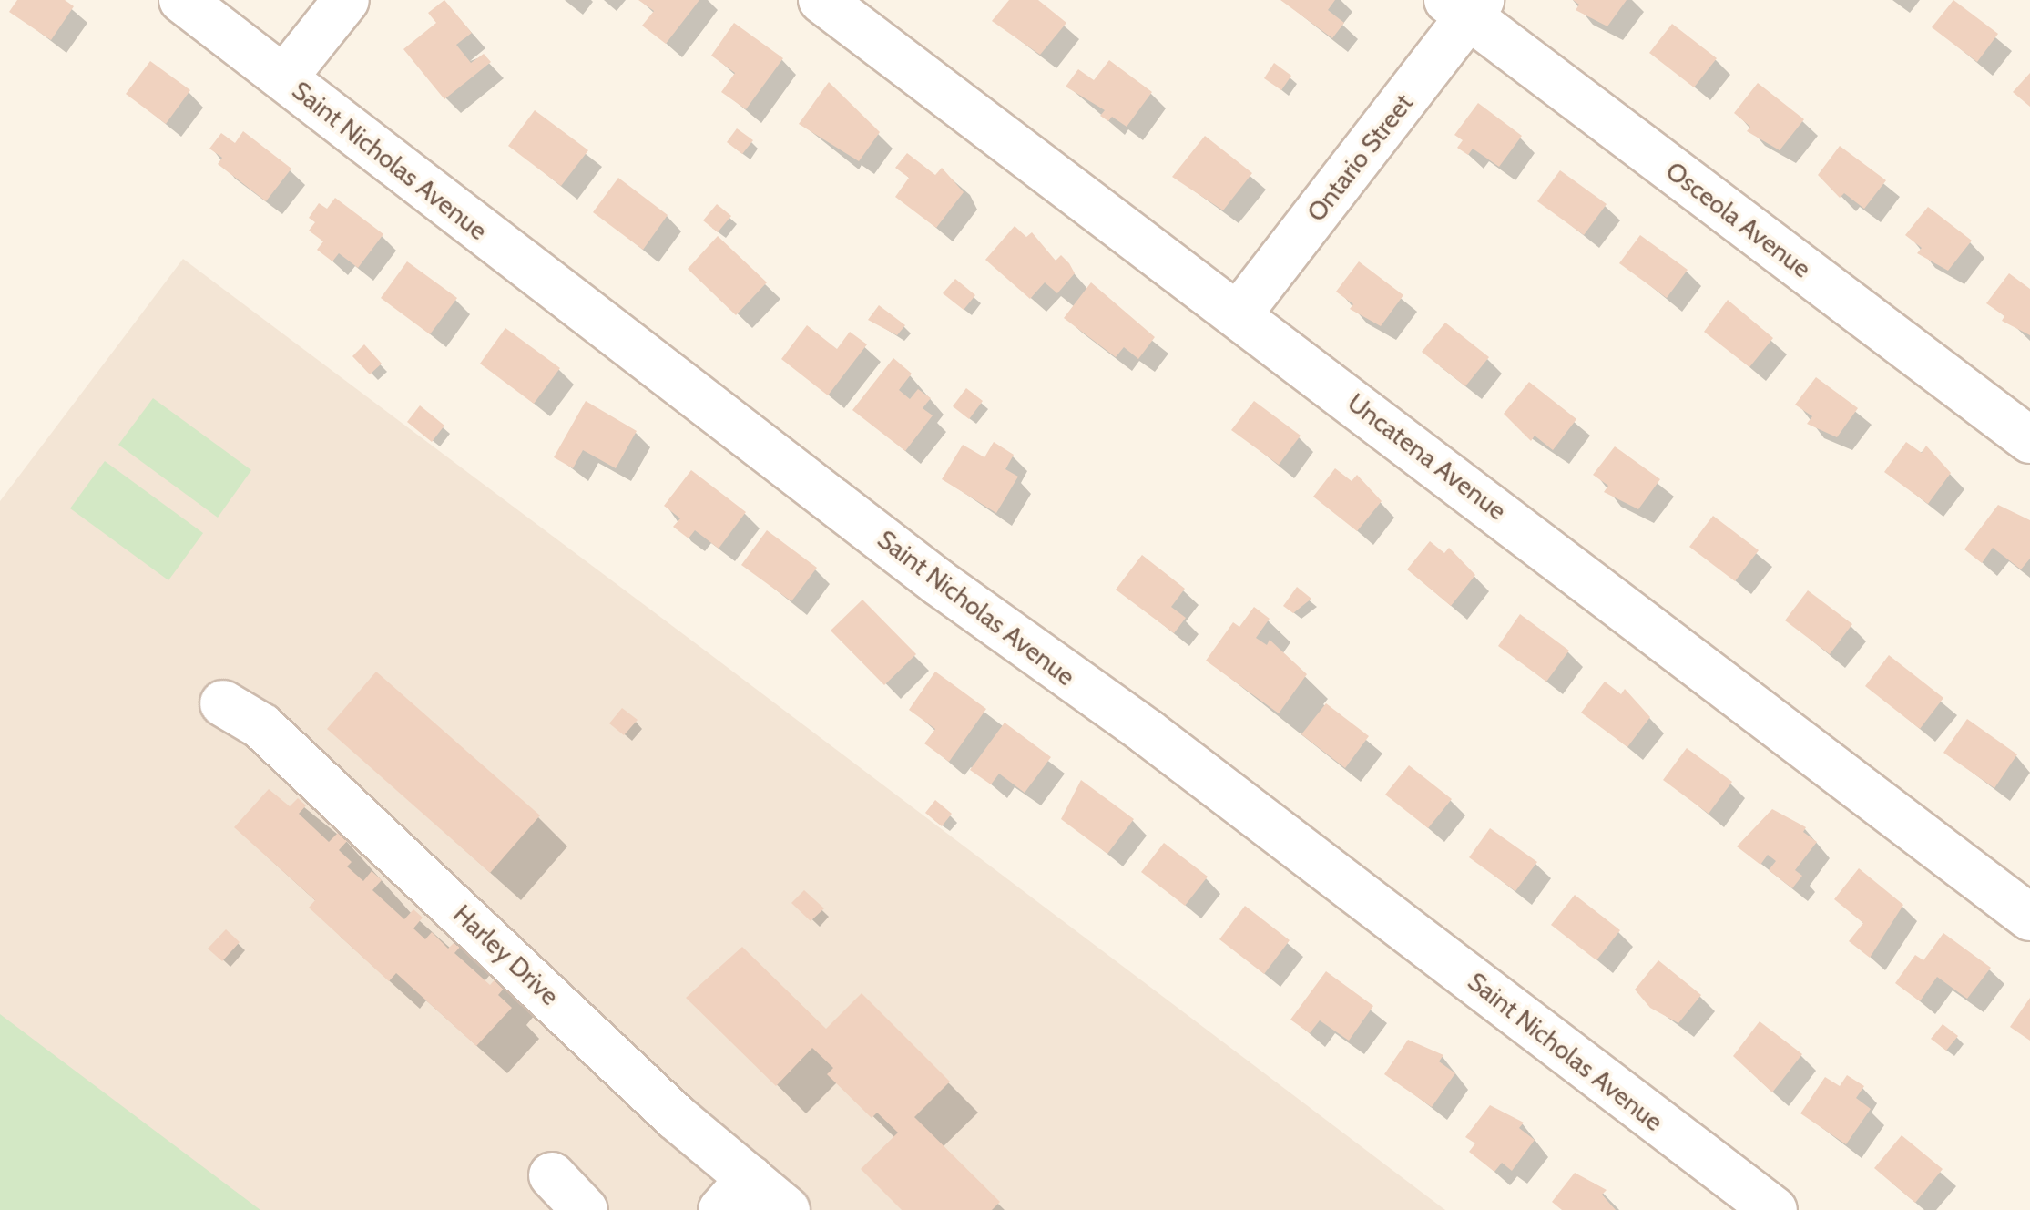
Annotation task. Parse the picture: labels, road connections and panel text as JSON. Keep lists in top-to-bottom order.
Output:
{
  "streets": {
    "street": [
      "Ontario Street",
      "Saint Nicholas Avenue",
      "Osceola Avenue",
      "Uncatena Avenue",
      "Harley Drive"
    ]
  },
  "crossings": [
    ["Ontario Street", "Osceola Avenue"],
    ["Ontario Street", "Uncatena Avenue"]
  ]
}
